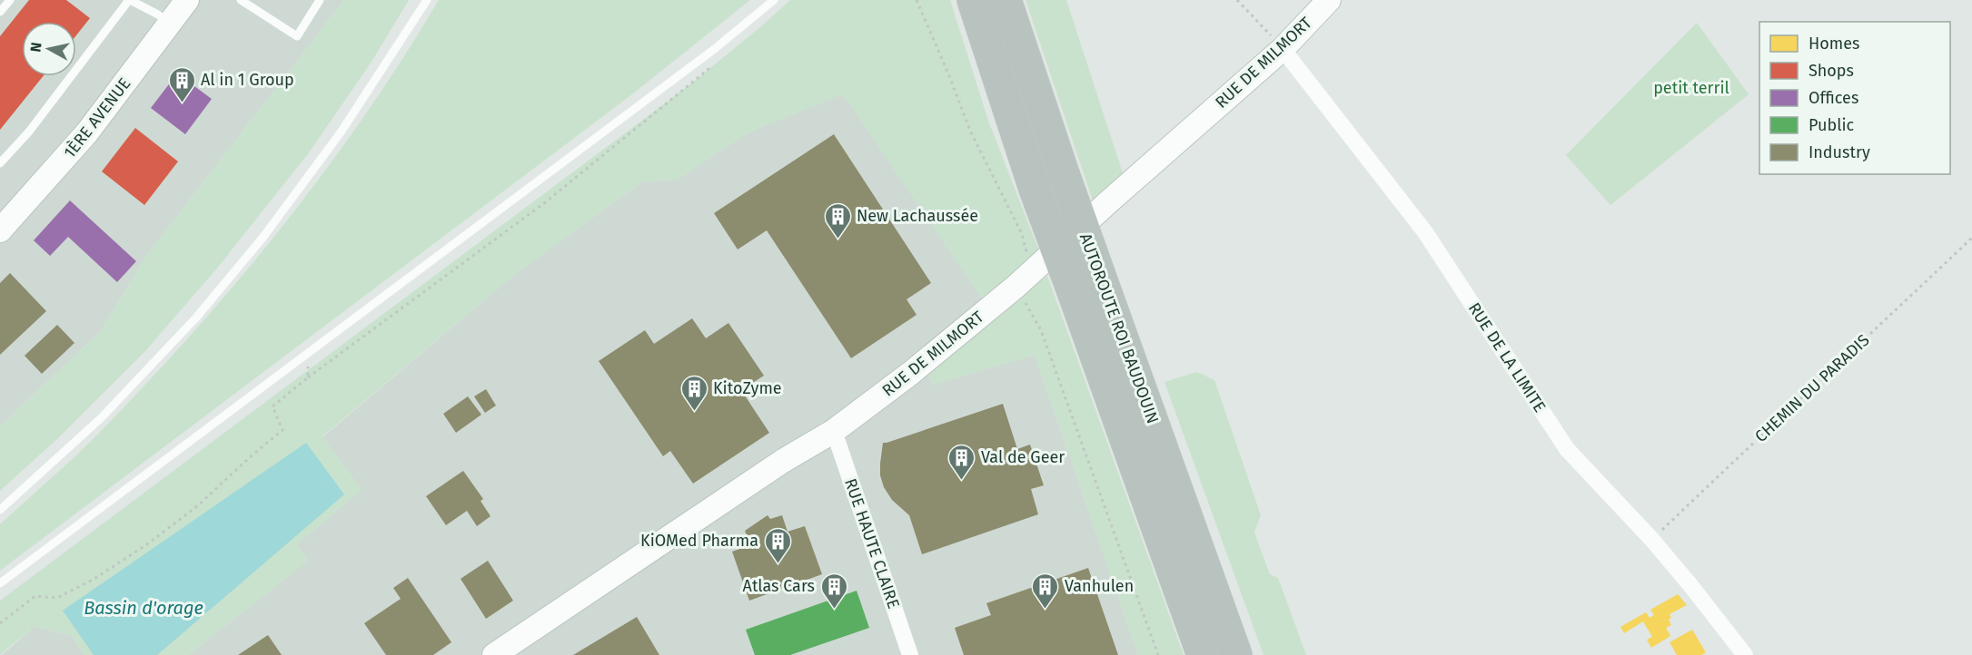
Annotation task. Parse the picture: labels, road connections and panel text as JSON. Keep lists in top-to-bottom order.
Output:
{
  "streets": {
    "highway": ["AUTOROUTE ROI BAUDOUIN"],
    "street": [
      "RUE DE MILMORT",
      "1ÈRE AVENUE",
      "RUE DE LA LIMITE",
      "RUE HAUTE CLAIRE"
    ],
    "path": ["CHEMIN DU PARADIS"]
  },
  "crossings": [
    ["RUE DE MILMORT", "RUE DE LA LIMITE"],
    ["RUE DE MILMORT", "RUE HAUTE CLAIRE"],
    ["RUE DE LA LIMITE", "CHEMIN DU PARADIS"]
  ],
  "water": ["Bassin d'orage"],
  "parks": ["petit terril"],
  "places": {
    "building": [
      "Al in 1 Group",
      "New Lachaussée",
      "KitoZyme",
      "Val de Geer",
      "KiOMed Pharma",
      "Atlas Cars",
      "Vanhulen"
    ]
  },
  "legend": [
    "Homes",
    "Shops",
    "Offices",
    "Public",
    "Industry"
  ],
  "north": "left"
}
